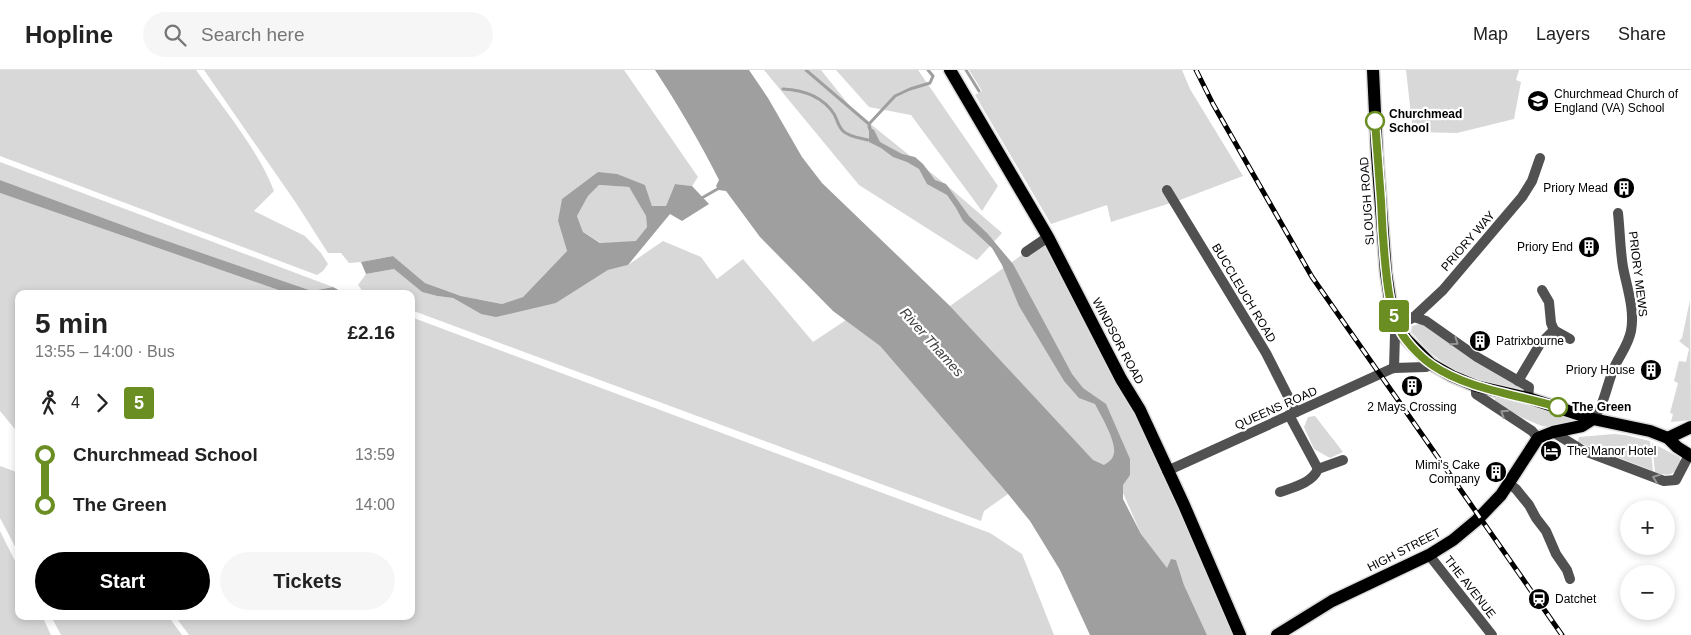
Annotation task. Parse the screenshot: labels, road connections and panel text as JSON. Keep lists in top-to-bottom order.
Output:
{
  "streets": {
    "main road": ["SLOUGH ROAD", "WINDSOR ROAD", "HIGH STREET"],
    "street": [
      "PRIORY WAY",
      "PRIORY MEWS",
      "BUCCLEUCH ROAD",
      "QUEENS ROAD",
      "THE AVENUE"
    ]
  },
  "crossings": [
    ["SLOUGH ROAD", "PRIORY WAY"],
    ["BUCCLEUCH ROAD", "QUEENS ROAD"],
    ["WINDSOR ROAD", "QUEENS ROAD"],
    ["HIGH STREET", "THE AVENUE"]
  ],
  "water": ["River Thames"],
  "places": {
    "school or university": ["Churchmead Church of England (VA) School"],
    "other": ["Churchmead School", "The Green"],
    "building": [
      "Priory Mead",
      "Priory End",
      "Patrixbourne",
      "Priory House",
      "2 Mays Crossing",
      "Mimi's Cake Company"
    ],
    "hotel": ["The Manor Hotel"],
    "station": ["Datchet"]
  },
  "lines": ["bus line 5"],
  "page": {
    "header": "Hopline",
    "search": "Search here",
    "nav": ["Map", "Layers", "Share"],
    "on_map": "5",
    "heading": ["5 min", "13:55 – 14:00 · Bus", "£2.16"],
    "legs": ["4", "5"],
    "list": [
      {
        "name": "Churchmead School",
        "value": "13:59"
      },
      {
        "name": "The Green",
        "value": "14:00"
      }
    ],
    "map_buttons": ["+", "−"],
    "buttons": ["Start", "Tickets"]
  }
}
